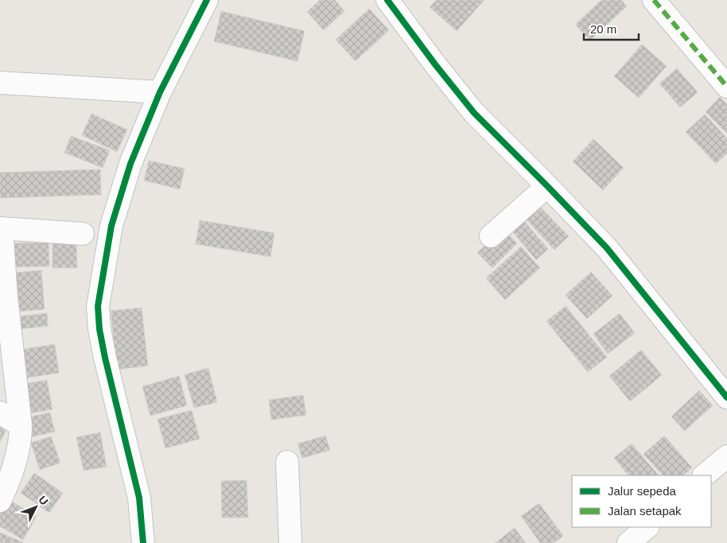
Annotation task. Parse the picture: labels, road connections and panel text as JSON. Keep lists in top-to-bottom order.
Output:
{
  "legend": ["Jalur sepeda", "Jalan setapak"],
  "scale_bar": "20 m",
  "north": "top right"
}
